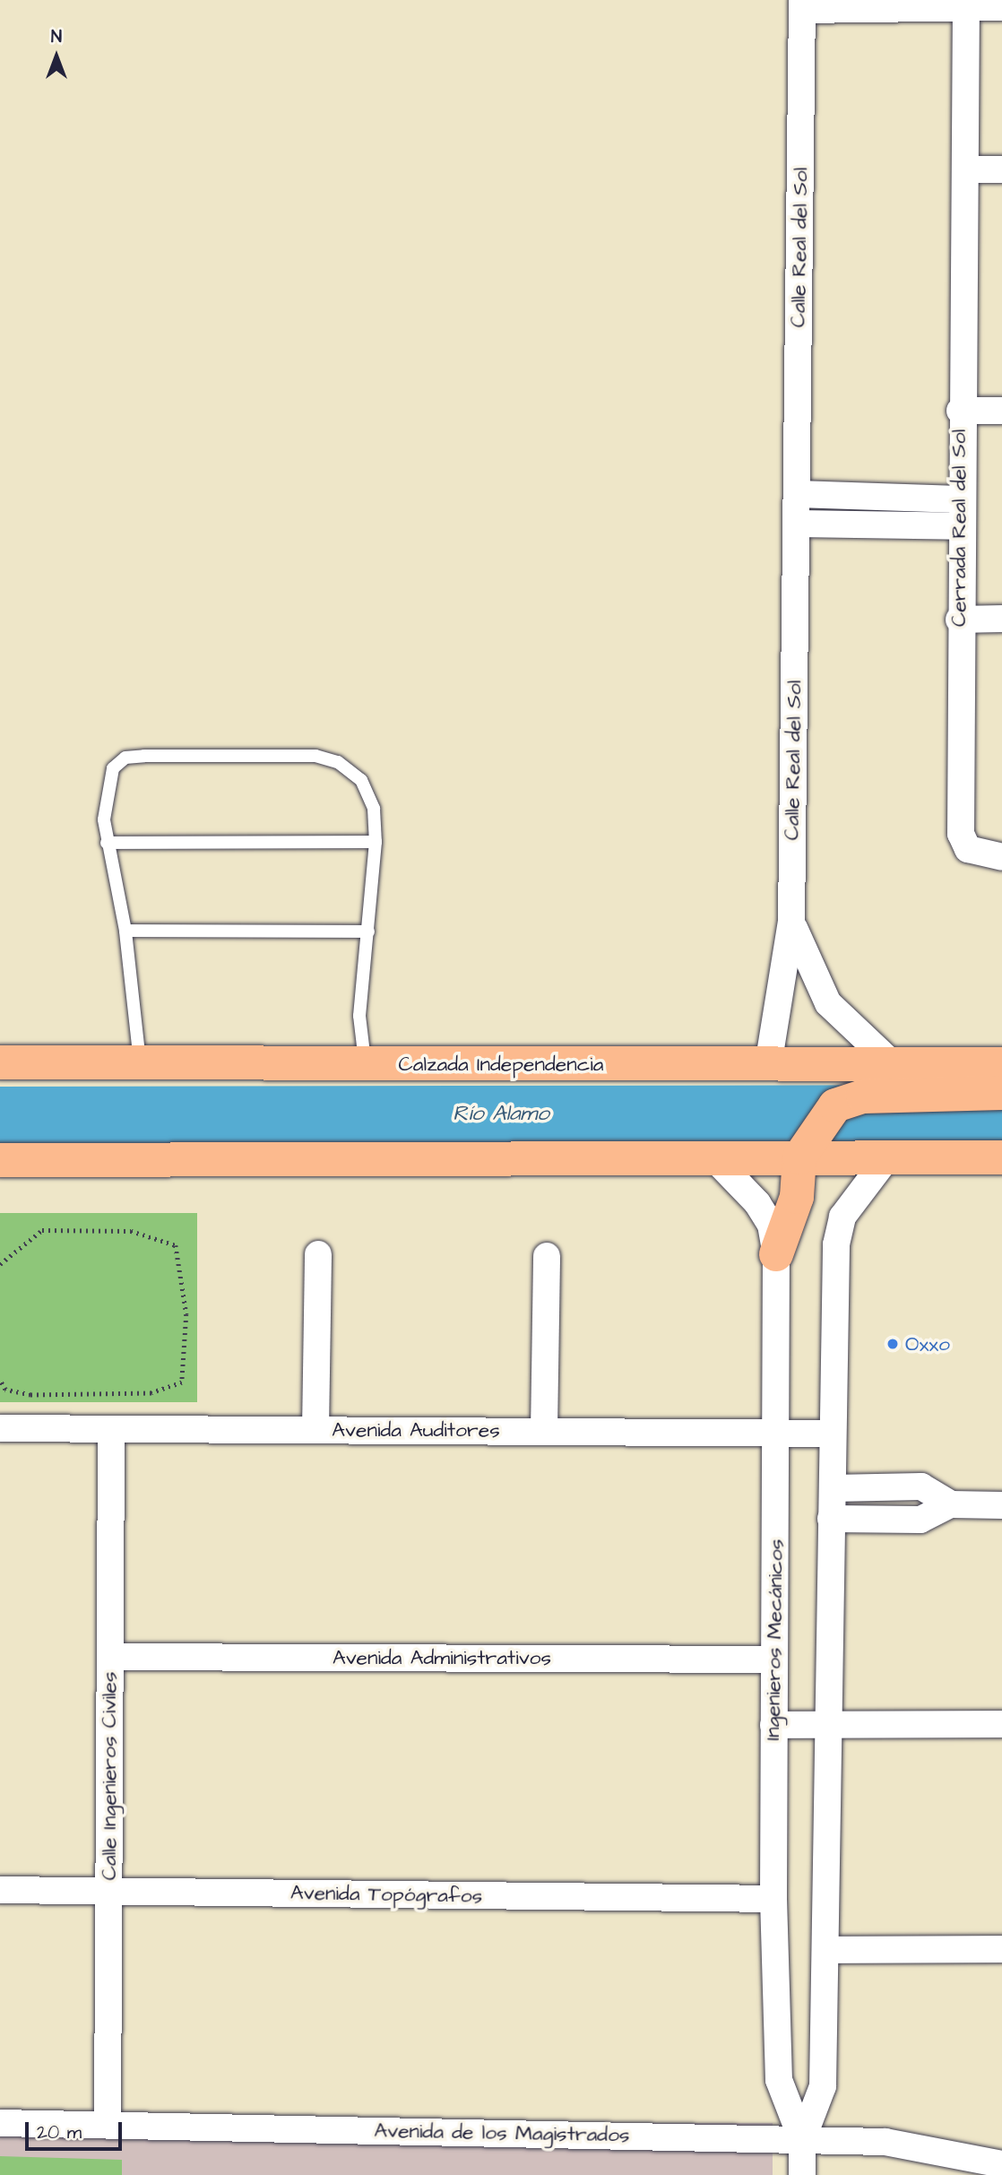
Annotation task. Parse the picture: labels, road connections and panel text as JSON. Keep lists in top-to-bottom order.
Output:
{
  "streets": {
    "main road": ["Calzada Independencia"],
    "street": [
      "Calle Real del Sol",
      "Cerrada Real del Sol",
      "Avenida Auditores",
      "Ingenieros Mecánicos",
      "Avenida Administrativos",
      "Calle Ingenieros Civiles",
      "Avenida Topógrafos",
      "Avenida de los Magistrados"
    ]
  },
  "crossings": [
    ["Calle Real del Sol", "Calzada Independencia"],
    ["Avenida Auditores", "Ingenieros Mecánicos"],
    ["Avenida Auditores", "Calle Ingenieros Civiles"],
    ["Ingenieros Mecánicos", "Avenida Administrativos"],
    ["Ingenieros Mecánicos", "Avenida Topógrafos"],
    ["Ingenieros Mecánicos", "Avenida de los Magistrados"],
    ["Avenida Administrativos", "Calle Ingenieros Civiles"],
    ["Calle Ingenieros Civiles", "Avenida Topógrafos"],
    ["Calle Ingenieros Civiles", "Avenida de los Magistrados"]
  ],
  "water": ["Río Alamo"],
  "places": ["Oxxo"],
  "scale_bar": "20 m",
  "north": "top"
}
